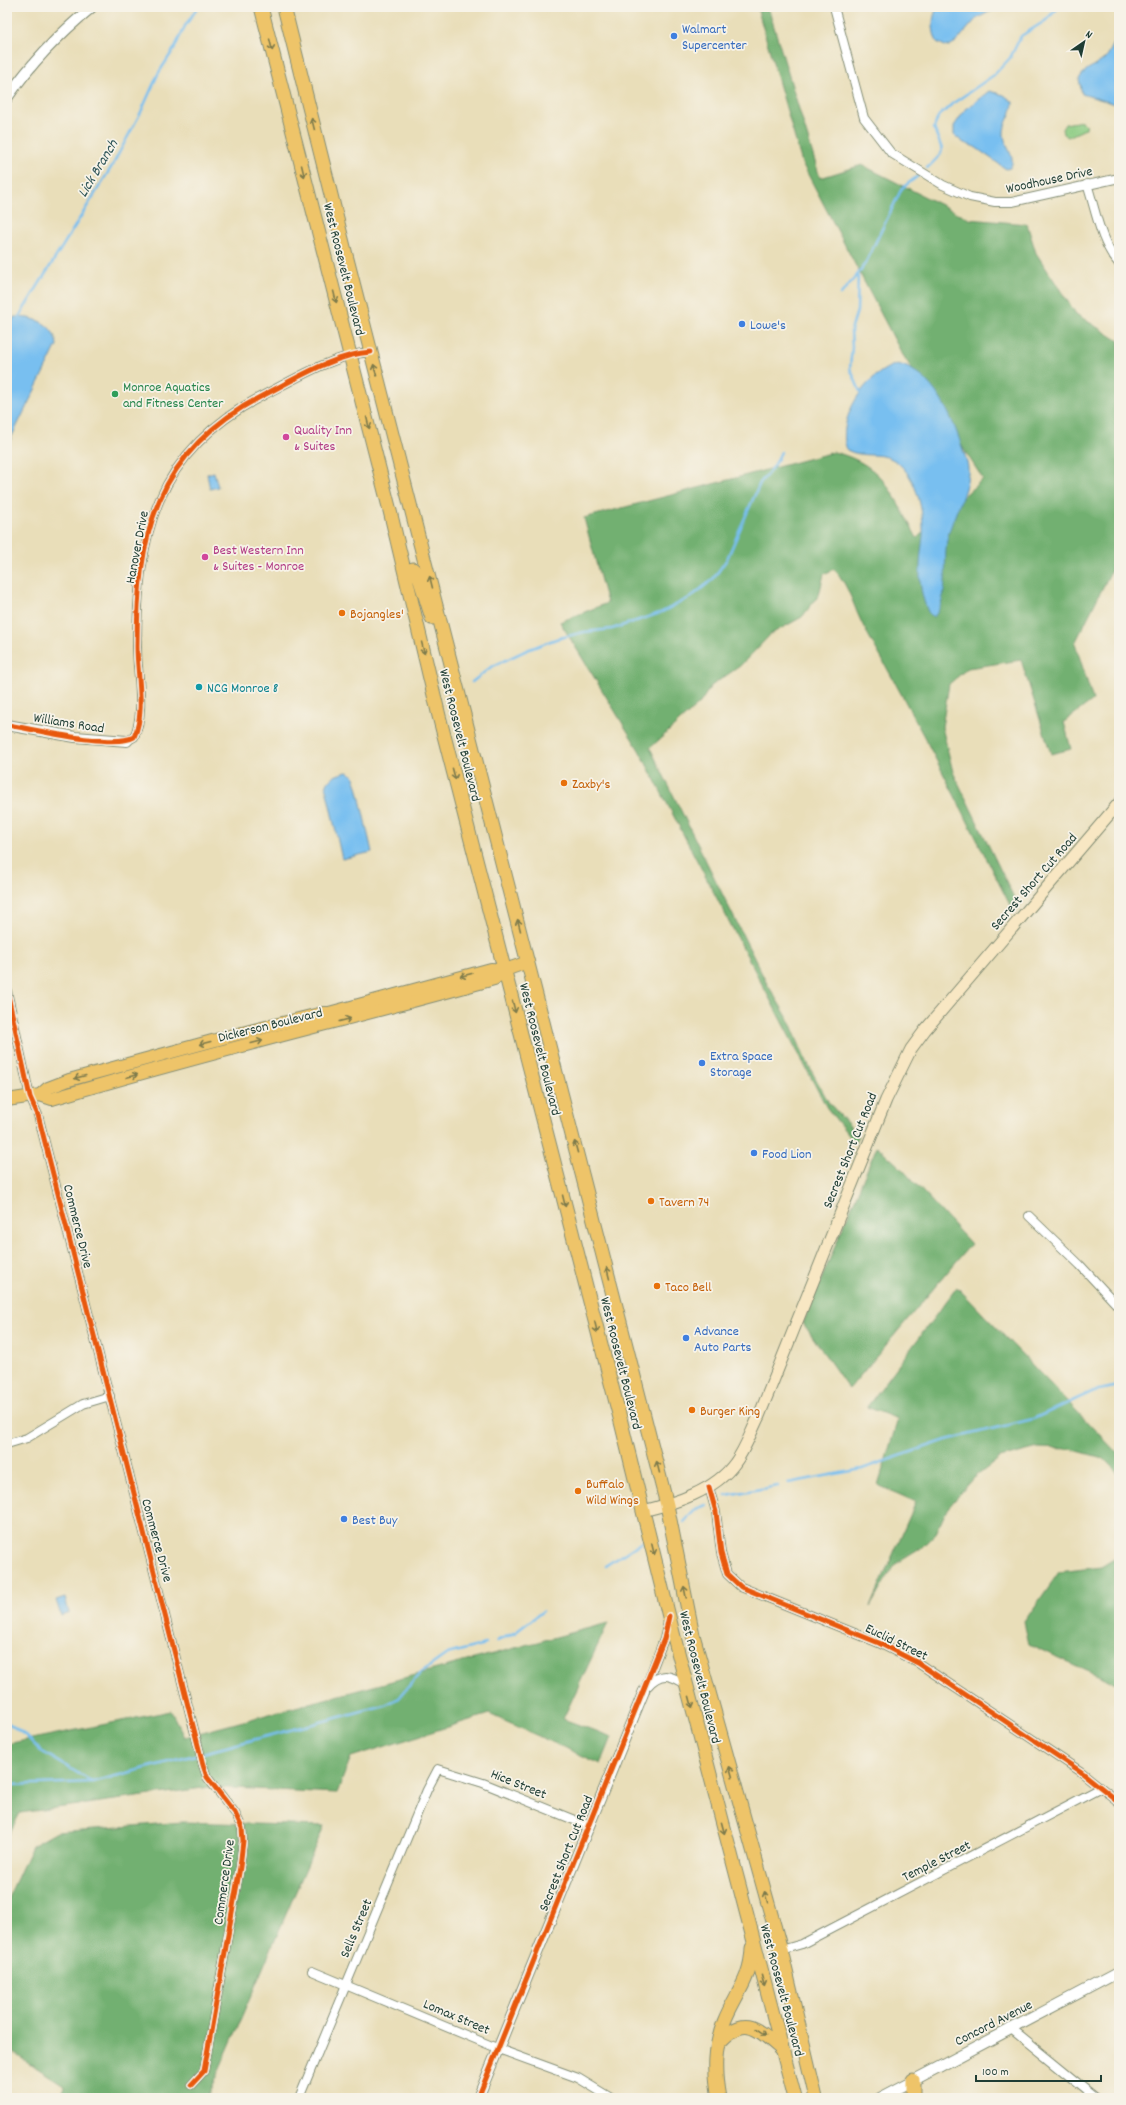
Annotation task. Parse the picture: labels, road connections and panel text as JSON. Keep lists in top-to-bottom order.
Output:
{
  "streets": {
    "highway": ["West Roosevelt Boulevard"],
    "main road": ["Secrest Short Cut Road", "Dickerson Boulevard"],
    "street": [
      "Woodhouse Drive",
      "Hanover Drive",
      "Williams Road",
      "Commerce Drive",
      "Euclid Street",
      "Hice Street",
      "Temple Street",
      "Sells Street",
      "Lomax Street",
      "Concord Avenue"
    ]
  },
  "crossings": [
    ["West Roosevelt Boulevard", "Hanover Drive"],
    ["West Roosevelt Boulevard", "Secrest Short Cut Road"],
    ["West Roosevelt Boulevard", "Dickerson Boulevard"],
    ["West Roosevelt Boulevard", "Temple Street"],
    ["Hanover Drive", "Williams Road"],
    ["Secrest Short Cut Road", "Euclid Street"],
    ["Secrest Short Cut Road", "Hice Street"],
    ["Secrest Short Cut Road", "Lomax Street"],
    ["Dickerson Boulevard", "Commerce Drive"],
    ["Euclid Street", "Temple Street"],
    ["Hice Street", "Sells Street"],
    ["Sells Street", "Lomax Street"]
  ],
  "water": ["Lick Branch"],
  "places": [
    "Walmart Supercenter",
    "Lowe's",
    "Monroe Aquatics and Fitness Center",
    "Quality Inn & Suites",
    "Best Western Inn & Suites - Monroe",
    "Bojangles'",
    "NCG Monroe 8",
    "Zaxby's",
    "Extra Space Storage",
    "Food Lion",
    "Tavern 74",
    "Taco Bell",
    "Advance Auto Parts",
    "Burger King",
    "Buffalo Wild Wings",
    "Best Buy"
  ],
  "scale_bar": "100 m",
  "north": "top right"
}
